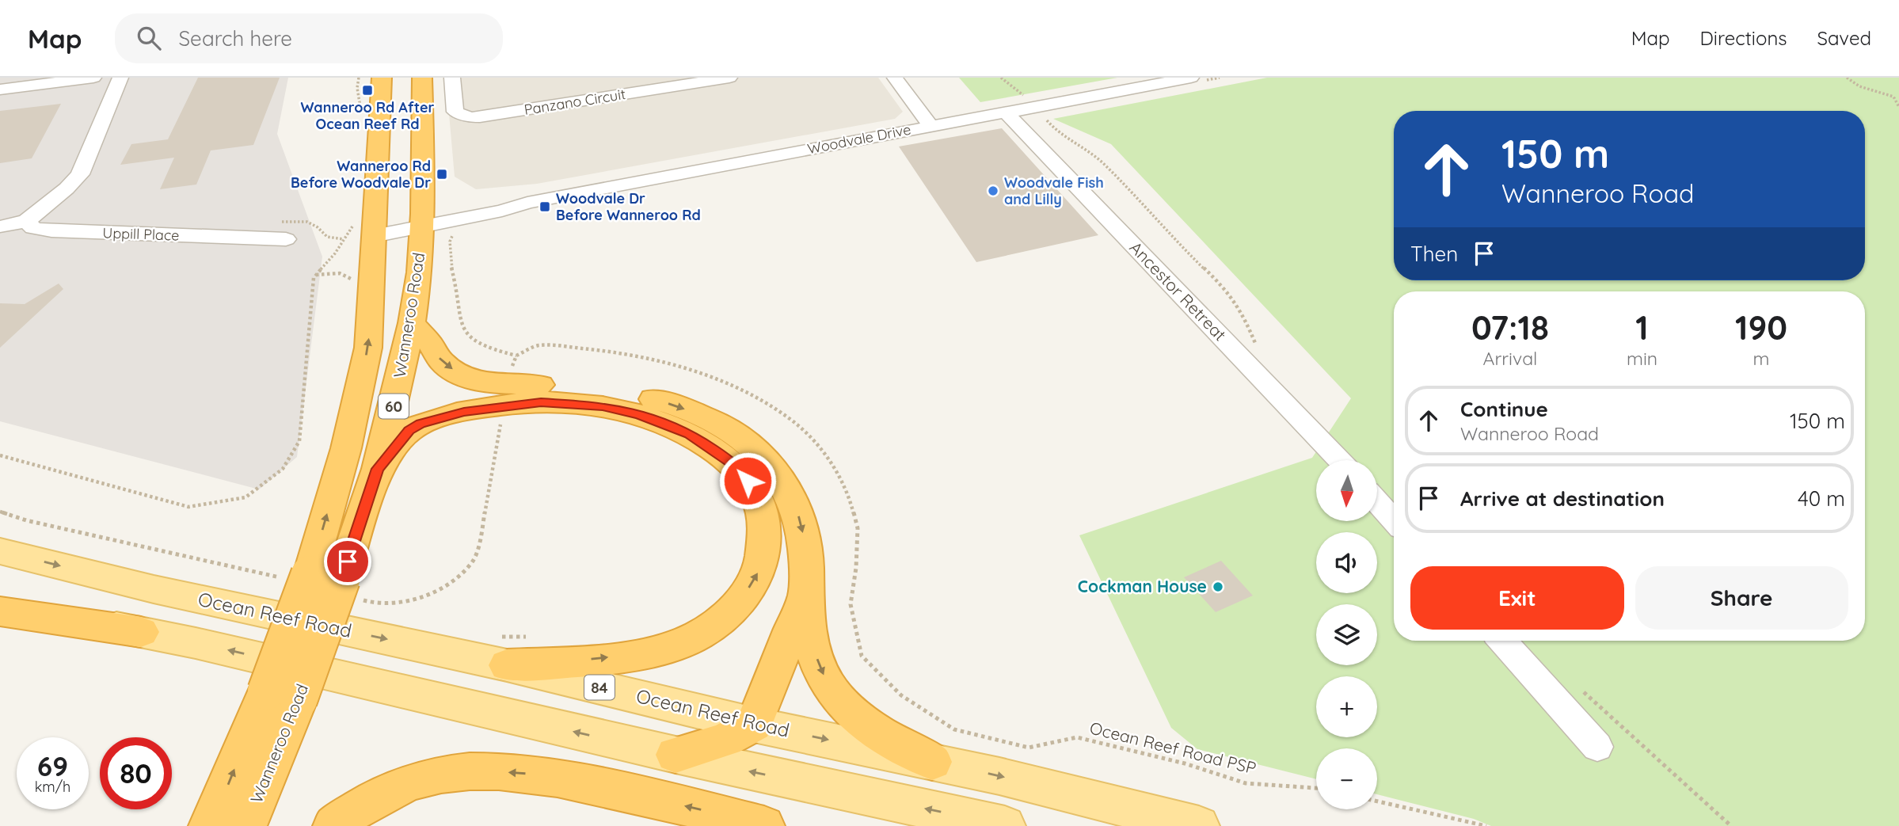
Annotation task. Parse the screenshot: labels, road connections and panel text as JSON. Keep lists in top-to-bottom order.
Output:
{
  "streets": {
    "highway": ["Wanneroo Road", "60"],
    "main road": ["Ocean Reef Road", "84"],
    "street": [
      "Panzano Circuit",
      "Woodvale Drive",
      "Uppill Place",
      "Ancestor Retreat"
    ],
    "path": ["Ocean Reef Road PSP"]
  },
  "crossings": [
    ["Woodvale Drive", "Ancestor Retreat"],
    ["Woodvale Drive", "Wanneroo Road"],
    ["Woodvale Drive", "60"],
    ["Wanneroo Road", "60"]
  ],
  "places": {
    "transit": ["Wanneroo Rd After Ocean Reef Rd", "Wanneroo Rd Before Woodvale Dr", "Woodvale Dr Before Wanneroo Rd"],
    "other": ["Woodvale Fish and Lilly", "Cockman House"]
  },
  "north": "bottom",
  "page": {
    "header": "Map",
    "search": "Search here",
    "nav": ["Map", "Directions", "Saved"],
    "turn": ["150 m", "Wanneroo Road"],
    "then": "Then",
    "eta": [
      "07:18",
      "Arrival",
      "1",
      "min",
      "190",
      "m"
    ],
    "list": [
      {
        "name": "Continue",
        "note": "Wanneroo Road",
        "value": "150 m"
      },
      {
        "name": "Arrive at destination",
        "value": "40 m"
      }
    ],
    "map_buttons": ["+", "−"],
    "buttons": ["Exit", "Share"],
    "speed": "69 km/h",
    "limit": "80"
  }
}
